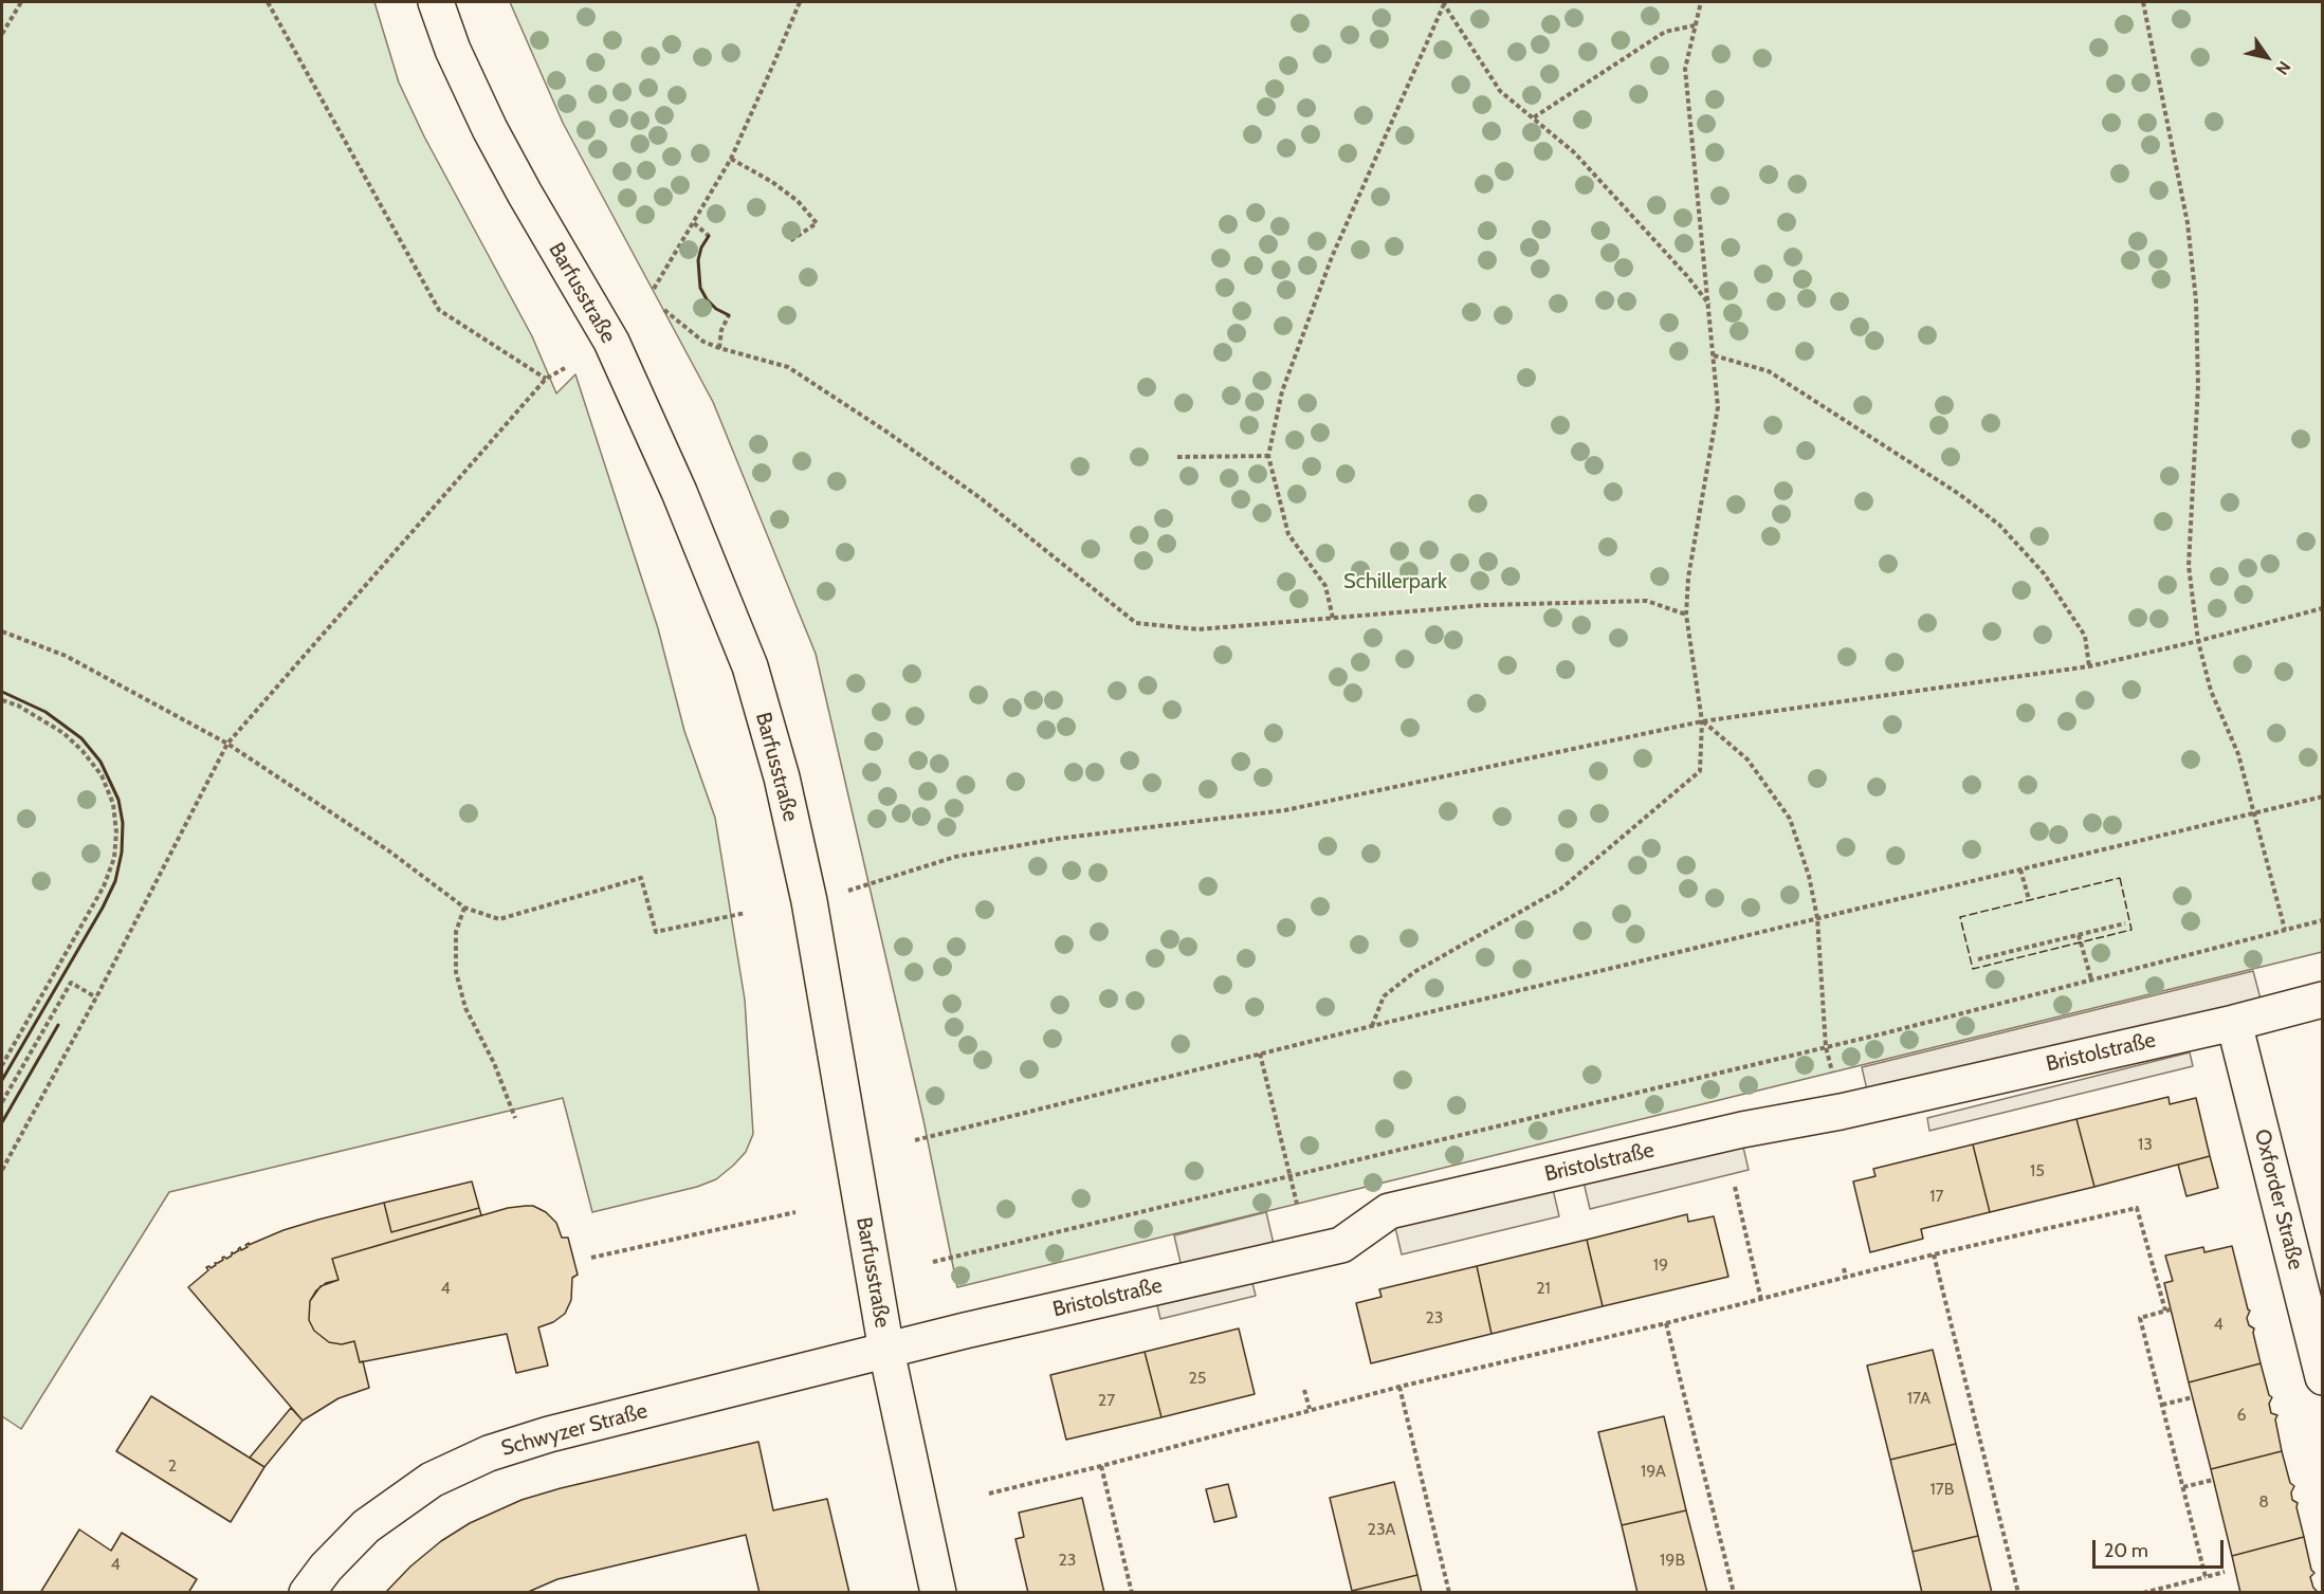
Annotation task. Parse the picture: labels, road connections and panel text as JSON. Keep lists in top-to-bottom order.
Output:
{
  "streets": {
    "street": [
      "Barfusstraße",
      "Bristolstraße",
      "Oxforder Straße",
      "Schwyzer Straße"
    ]
  },
  "crossings": [
    ["Barfusstraße", "Bristolstraße"],
    ["Barfusstraße", "Schwyzer Straße"],
    ["Bristolstraße", "Oxforder Straße"],
    ["Bristolstraße", "Schwyzer Straße"]
  ],
  "parks": ["Schillerpark"],
  "house_numbers": [
    "13",
    "15",
    "17",
    "19",
    "4",
    "21",
    "23",
    "4",
    "25",
    "17A",
    "27",
    "6",
    "2",
    "19A",
    "17B",
    "8",
    "23A",
    "23",
    "19B",
    "4"
  ],
  "scale_bar": "20 m",
  "north": "bottom right"
}
